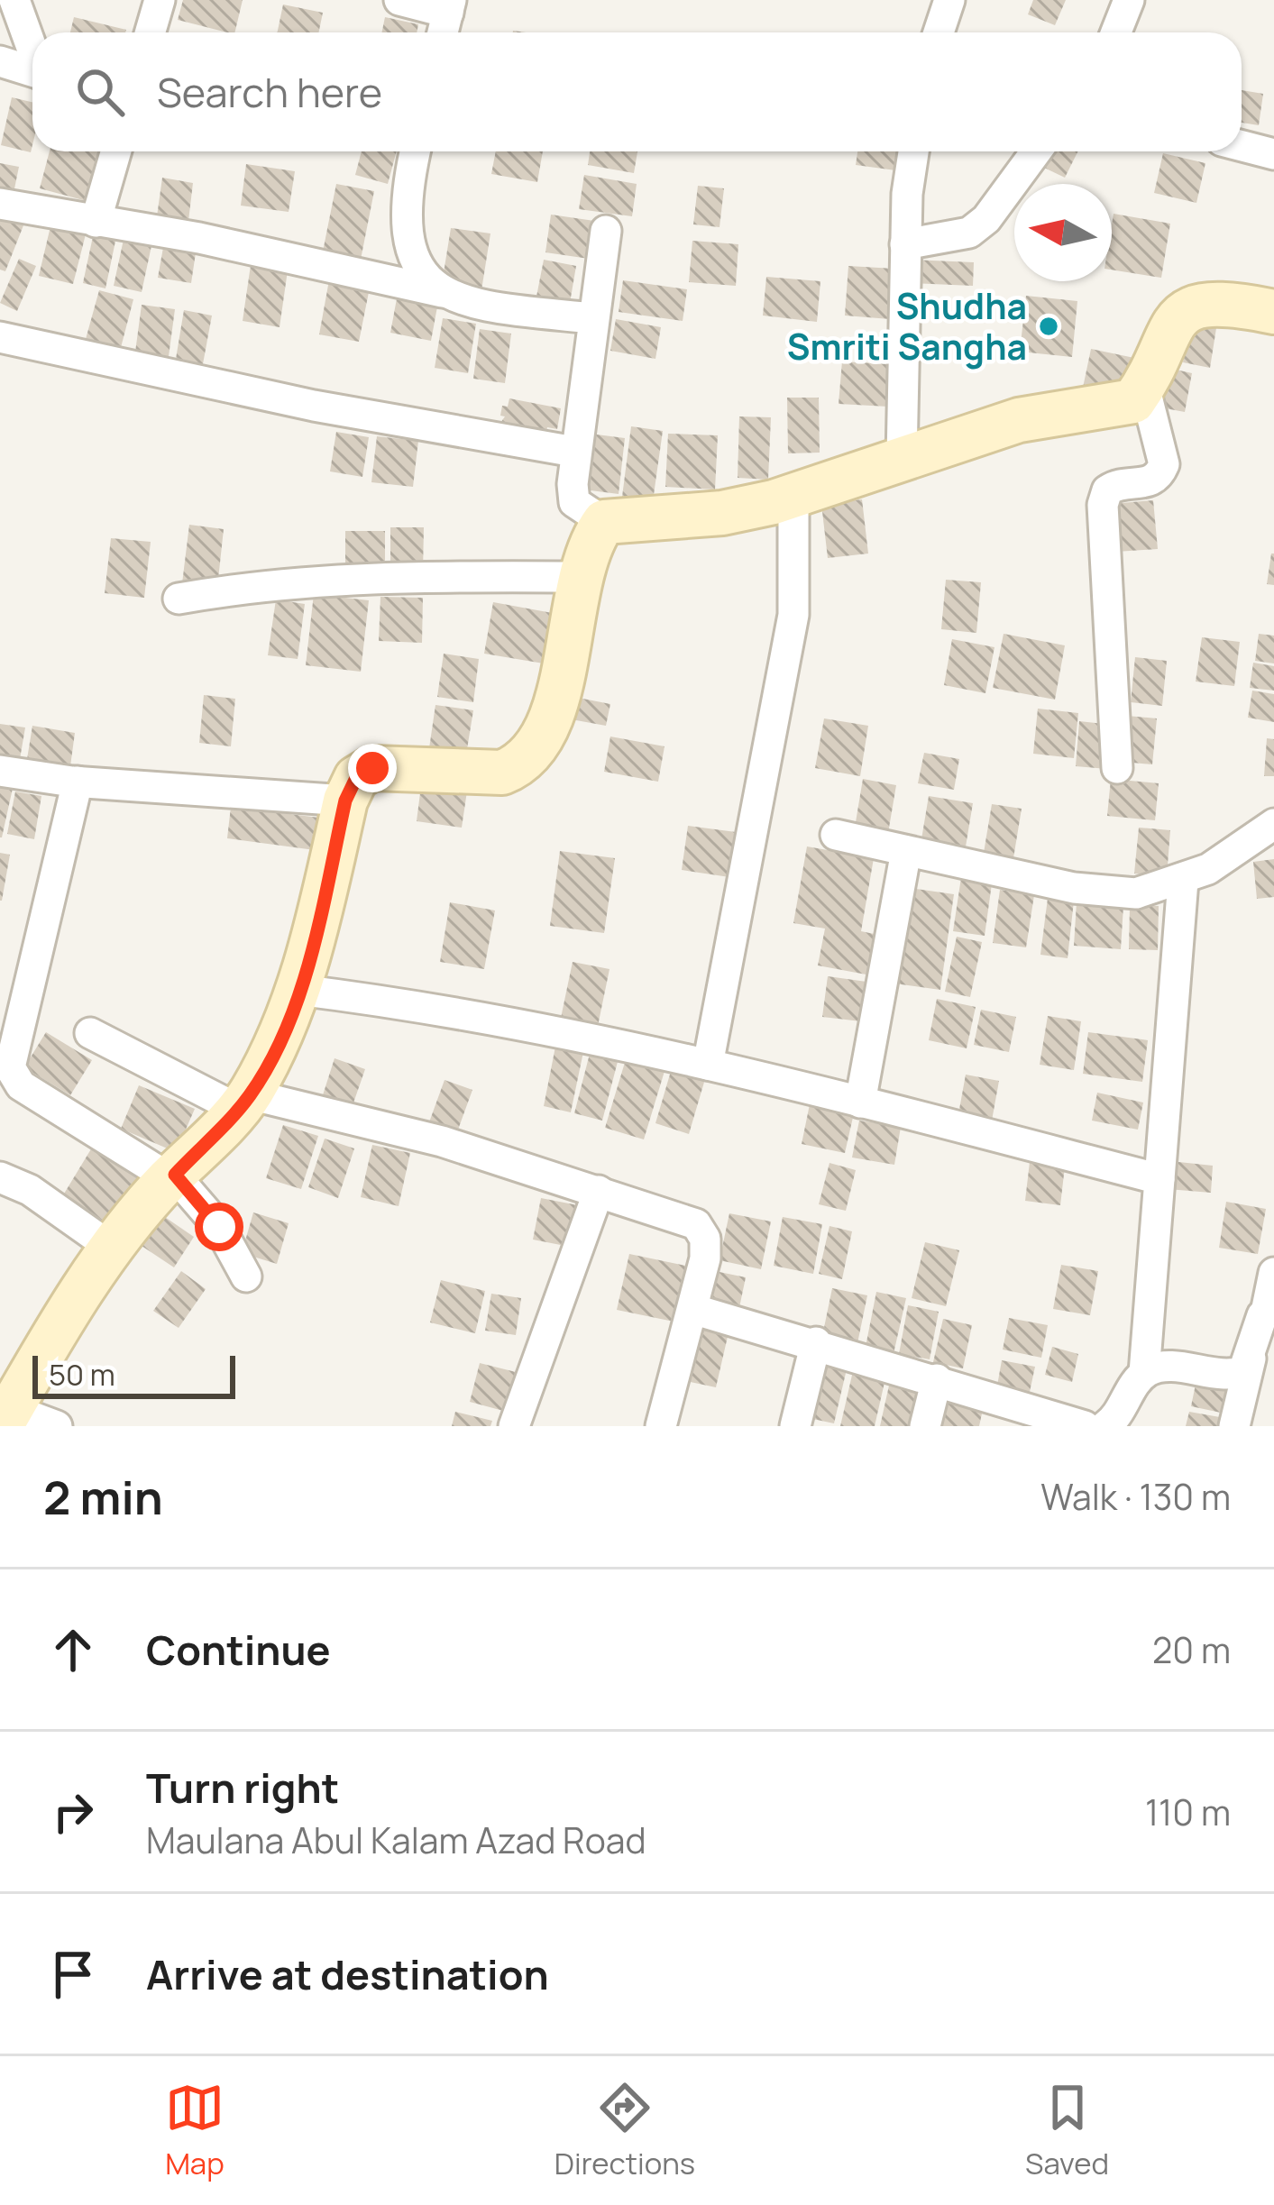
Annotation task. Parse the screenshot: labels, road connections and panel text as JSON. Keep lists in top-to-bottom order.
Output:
{
  "places": ["Shudha Smriti Sangha"],
  "scale_bar": "50 m",
  "north": "left",
  "page": {
    "search": "Search here",
    "scale": "50 m",
    "heading": ["2 min", "Walk · 130 m"],
    "list": [
      ["Continue", "20 m"],
      ["Turn right", "Maulana Abul Kalam Azad Road", "110 m"],
      "Arrive at destination"
    ],
    "nav": ["Map", "Directions", "Saved"]
  }
}
